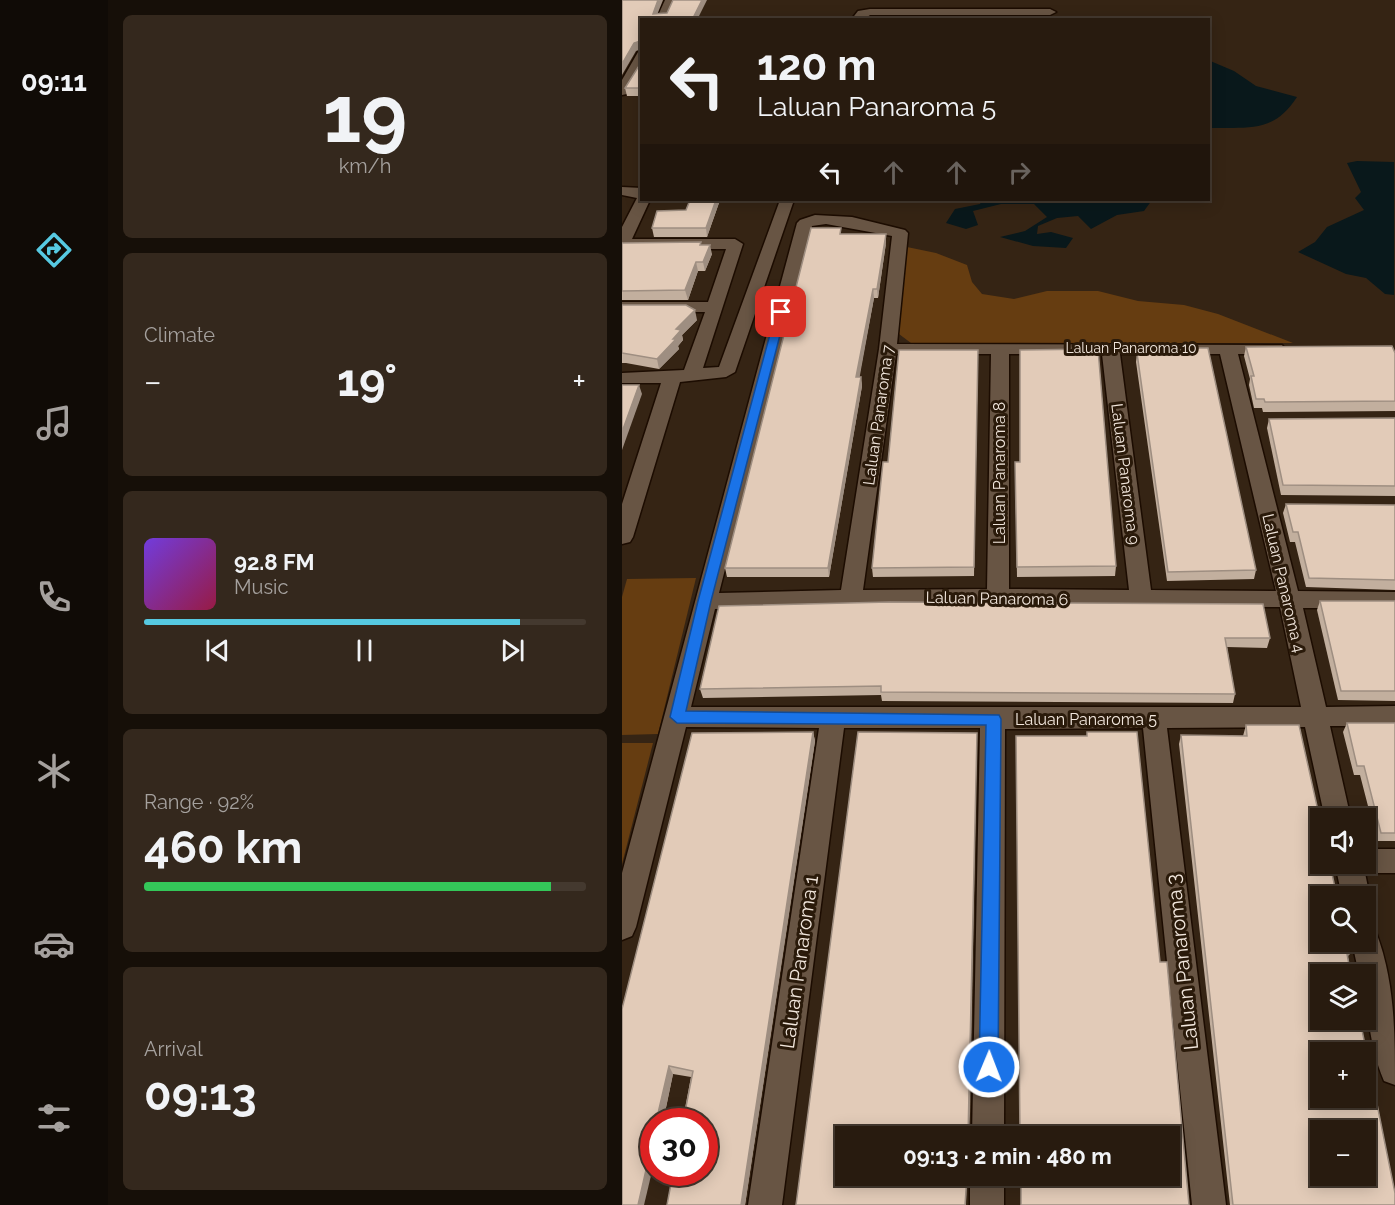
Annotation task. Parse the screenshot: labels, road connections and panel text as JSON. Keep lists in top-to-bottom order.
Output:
{
  "streets": {
    "street": [
      "Laluan Panaroma 10",
      "Laluan Panaroma 7",
      "Laluan Panaroma 8",
      "Laluan Panaroma 9",
      "Laluan Panaroma 4",
      "Laluan Panaroma 6",
      "Laluan Panaroma 5",
      "Laluan Panaroma 1",
      "Laluan Panaroma 3"
    ]
  },
  "crossings": [
    ["Laluan Panaroma 10", "Laluan Panaroma 7"],
    ["Laluan Panaroma 10", "Laluan Panaroma 8"],
    ["Laluan Panaroma 10", "Laluan Panaroma 9"],
    ["Laluan Panaroma 10", "Laluan Panaroma 4"],
    ["Laluan Panaroma 7", "Laluan Panaroma 6"],
    ["Laluan Panaroma 8", "Laluan Panaroma 6"],
    ["Laluan Panaroma 9", "Laluan Panaroma 6"],
    ["Laluan Panaroma 4", "Laluan Panaroma 6"],
    ["Laluan Panaroma 4", "Laluan Panaroma 5"],
    ["Laluan Panaroma 5", "Laluan Panaroma 1"],
    ["Laluan Panaroma 5", "Laluan Panaroma 3"]
  ],
  "page": {
    "tabs": "09:11",
    "tile": [
      ["19", "km/h"],
      "Climate",
      ["Range · 92%", "460 km"],
      ["Arrival", "09:13"]
    ],
    "turn": ["120 m", "Laluan Panaroma 5"],
    "heat": ["−", "19°", "+"],
    "song": ["92.8 FM", "Music"],
    "map_buttons": ["+", "−"],
    "limit": "30",
    "trip": "09:13 · 2 min · 480 m"
  }
}
